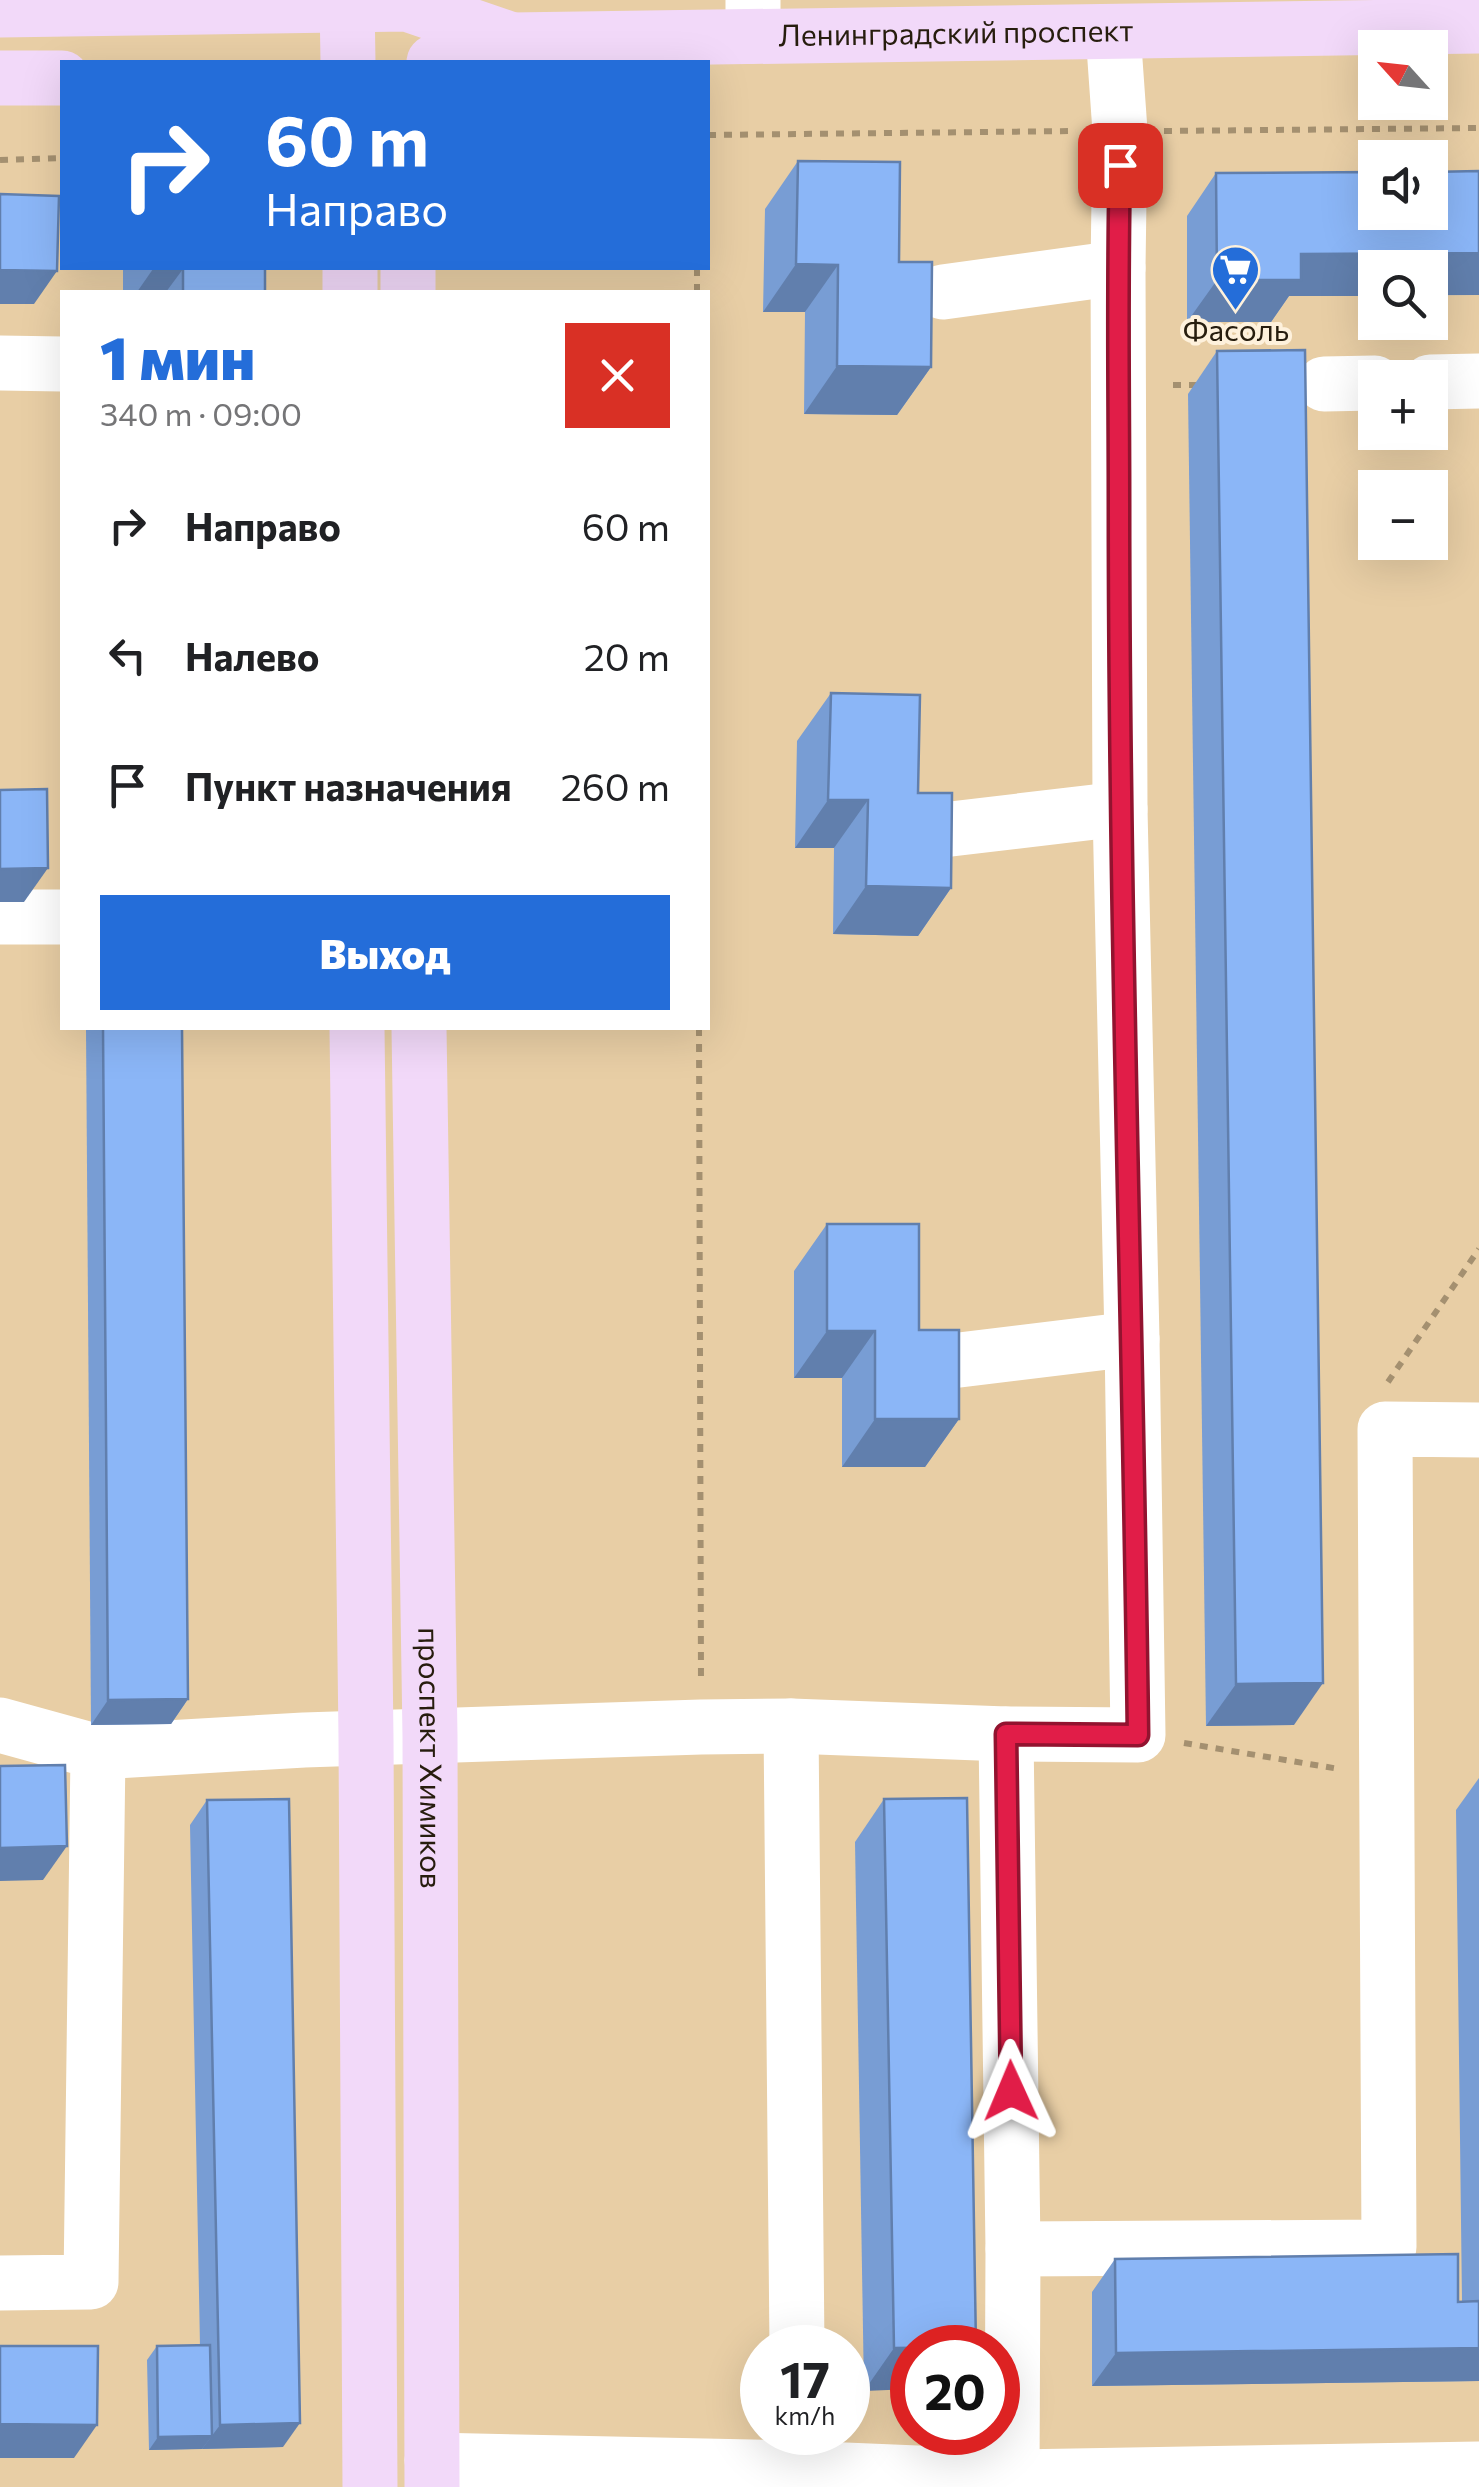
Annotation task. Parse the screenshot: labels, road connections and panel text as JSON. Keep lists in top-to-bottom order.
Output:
{
  "streets": {
    "main road": ["Ленинградский проспект", "проспект Химиков"]
  },
  "places": {
    "supermarket": ["Фасоль"]
  },
  "north": "top left",
  "page": {
    "map_buttons": ["+", "−"],
    "turn": ["60 m", "Направо"],
    "heading": ["1 мин", "340 m · 09:00"],
    "list": [
      {
        "name": "Направо",
        "value": "60 m"
      },
      {
        "name": "Налево",
        "value": "20 m"
      },
      {
        "name": "Пункт назначения",
        "value": "260 m"
      }
    ],
    "buttons": "Выход",
    "speed": "17 km/h",
    "limit": "20"
  }
}
